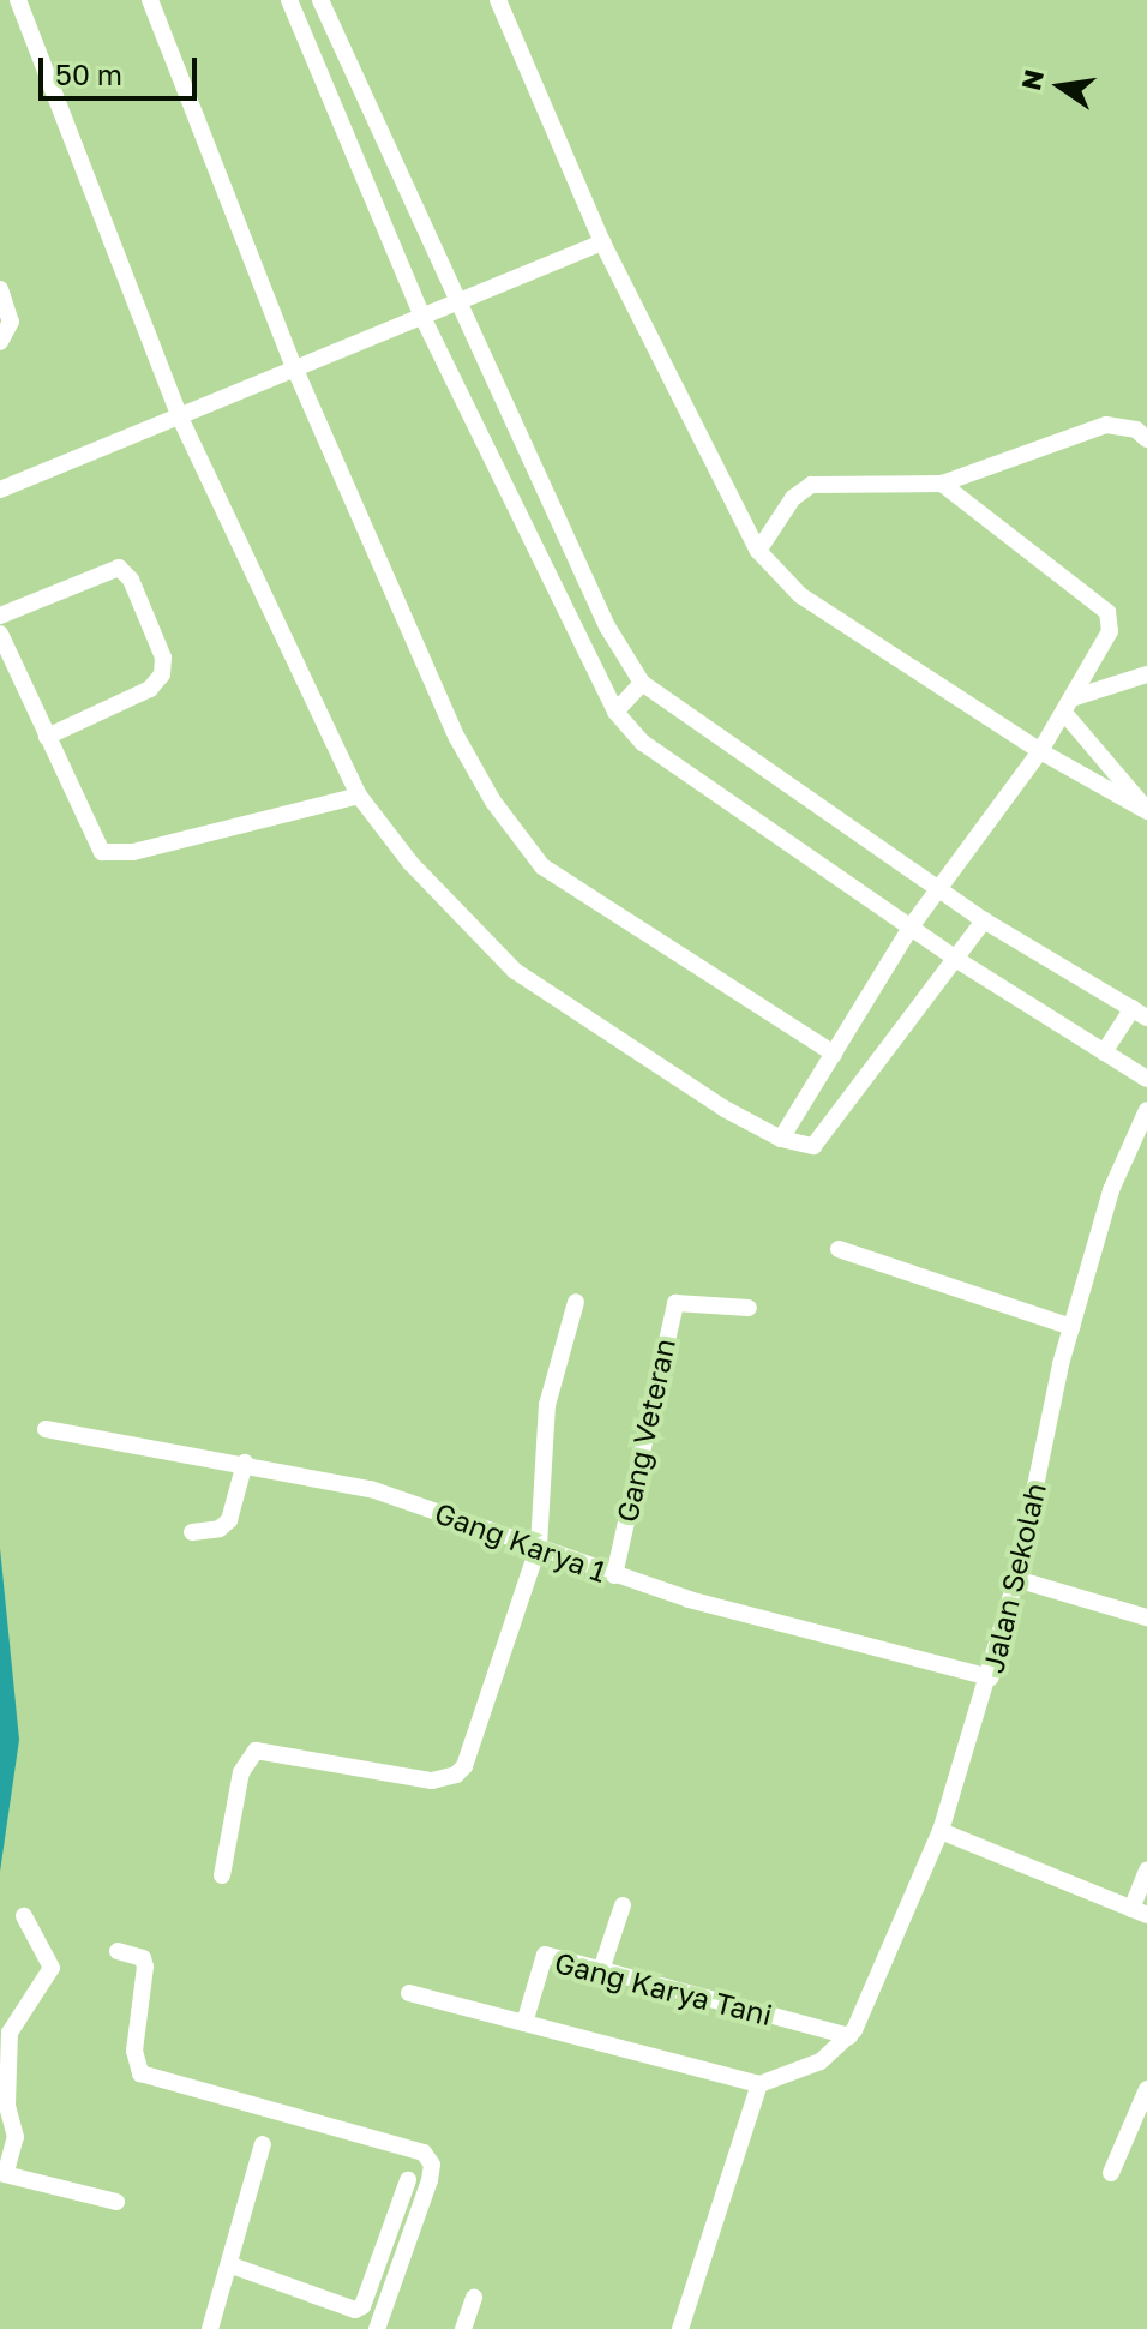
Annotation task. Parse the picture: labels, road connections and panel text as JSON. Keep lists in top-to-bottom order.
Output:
{
  "streets": {
    "street": [
      "Gang Veteran",
      "Gang Karya 1",
      "Jalan Sekolah",
      "Gang Karya Tani"
    ]
  },
  "crossings": [
    ["Gang Veteran", "Gang Karya 1"],
    ["Gang Karya 1", "Jalan Sekolah"],
    ["Jalan Sekolah", "Gang Karya Tani"]
  ],
  "scale_bar": "50 m",
  "north": "left"
}
